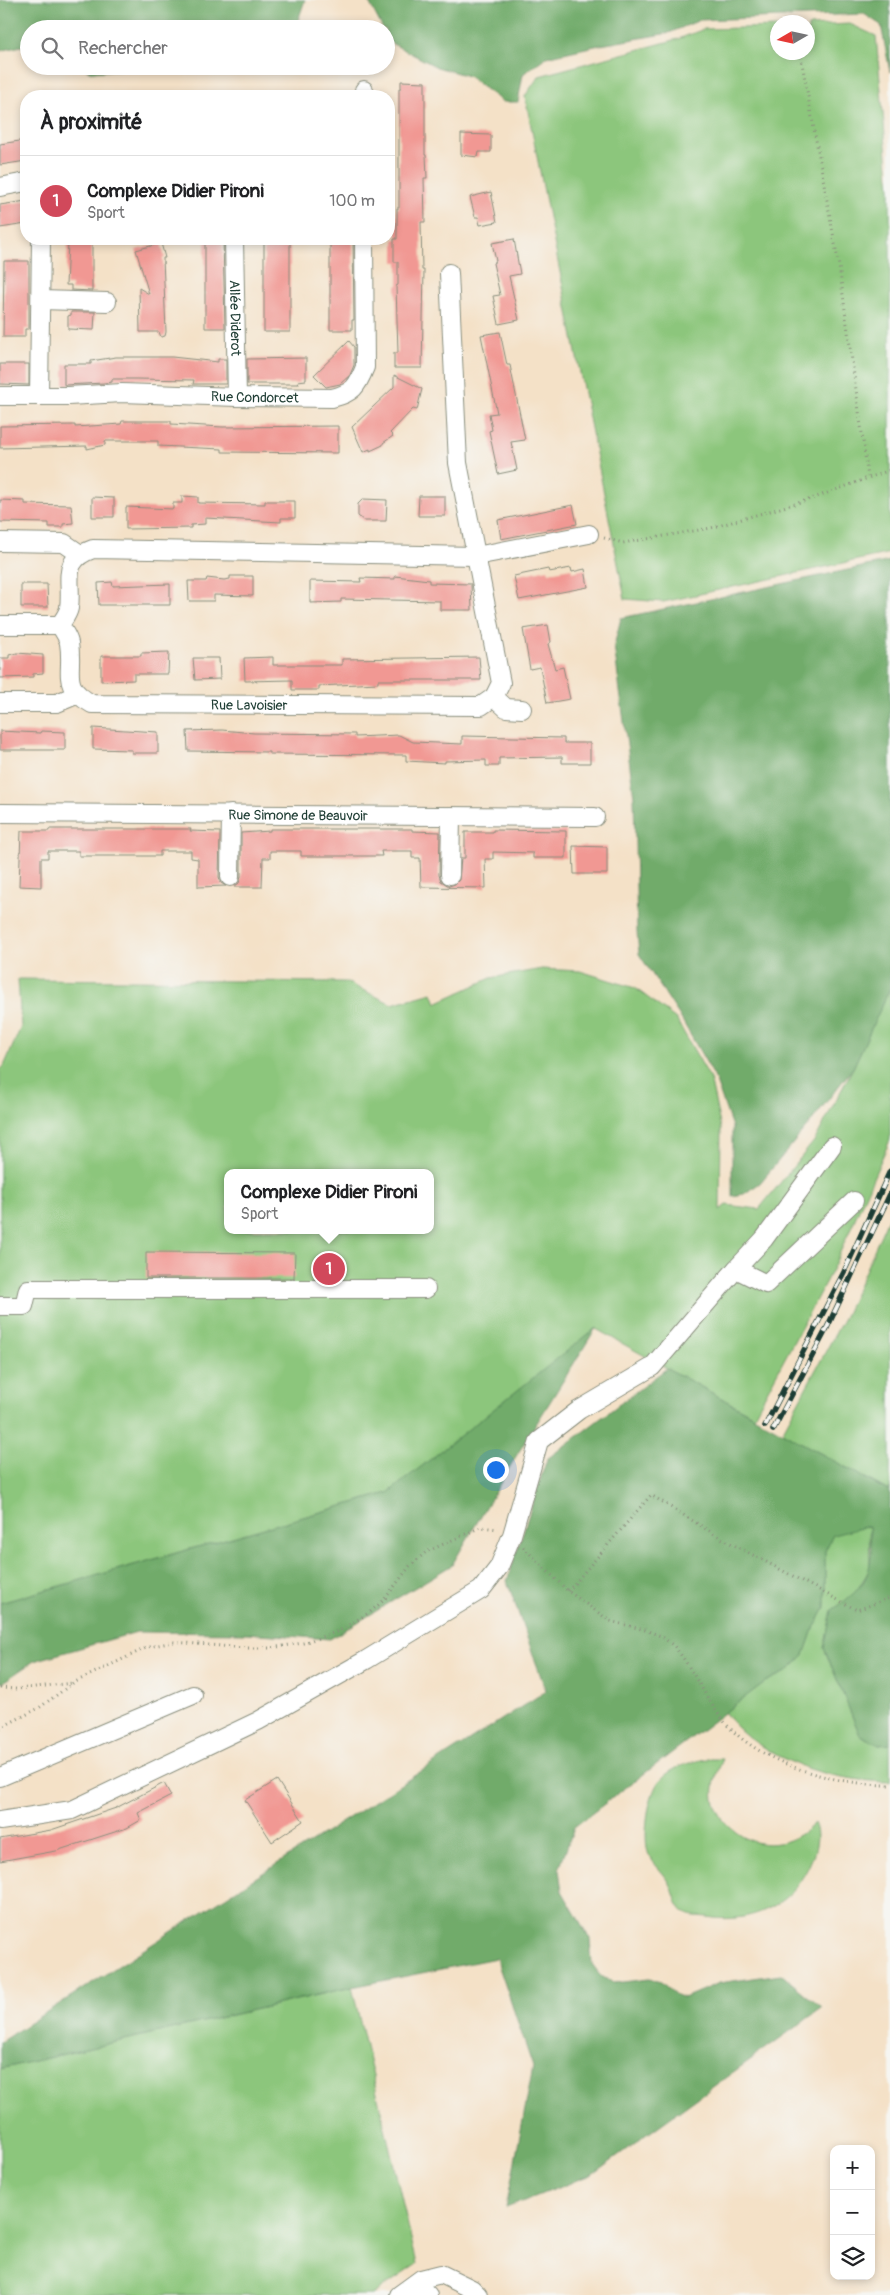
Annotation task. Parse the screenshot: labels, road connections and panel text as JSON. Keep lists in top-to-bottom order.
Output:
{
  "streets": {
    "street": [
      "Allée Diderot",
      "Rue Condorcet",
      "Rue Lavoisier",
      "Rue Simone de Beauvoir"
    ]
  },
  "crossings": [
    ["Allée Diderot", "Rue Condorcet"]
  ],
  "north": "left",
  "page": {
    "search": "Rechercher",
    "heading": "À proximité",
    "list": [
      {
        "mark": "1",
        "name": "Complexe Didier Pironi",
        "note": "Sport",
        "value": "100 m"
      }
    ],
    "popup": ["Complexe Didier Pironi", "Sport"],
    "pins": "1",
    "map_buttons": ["+", "−"]
  }
}
